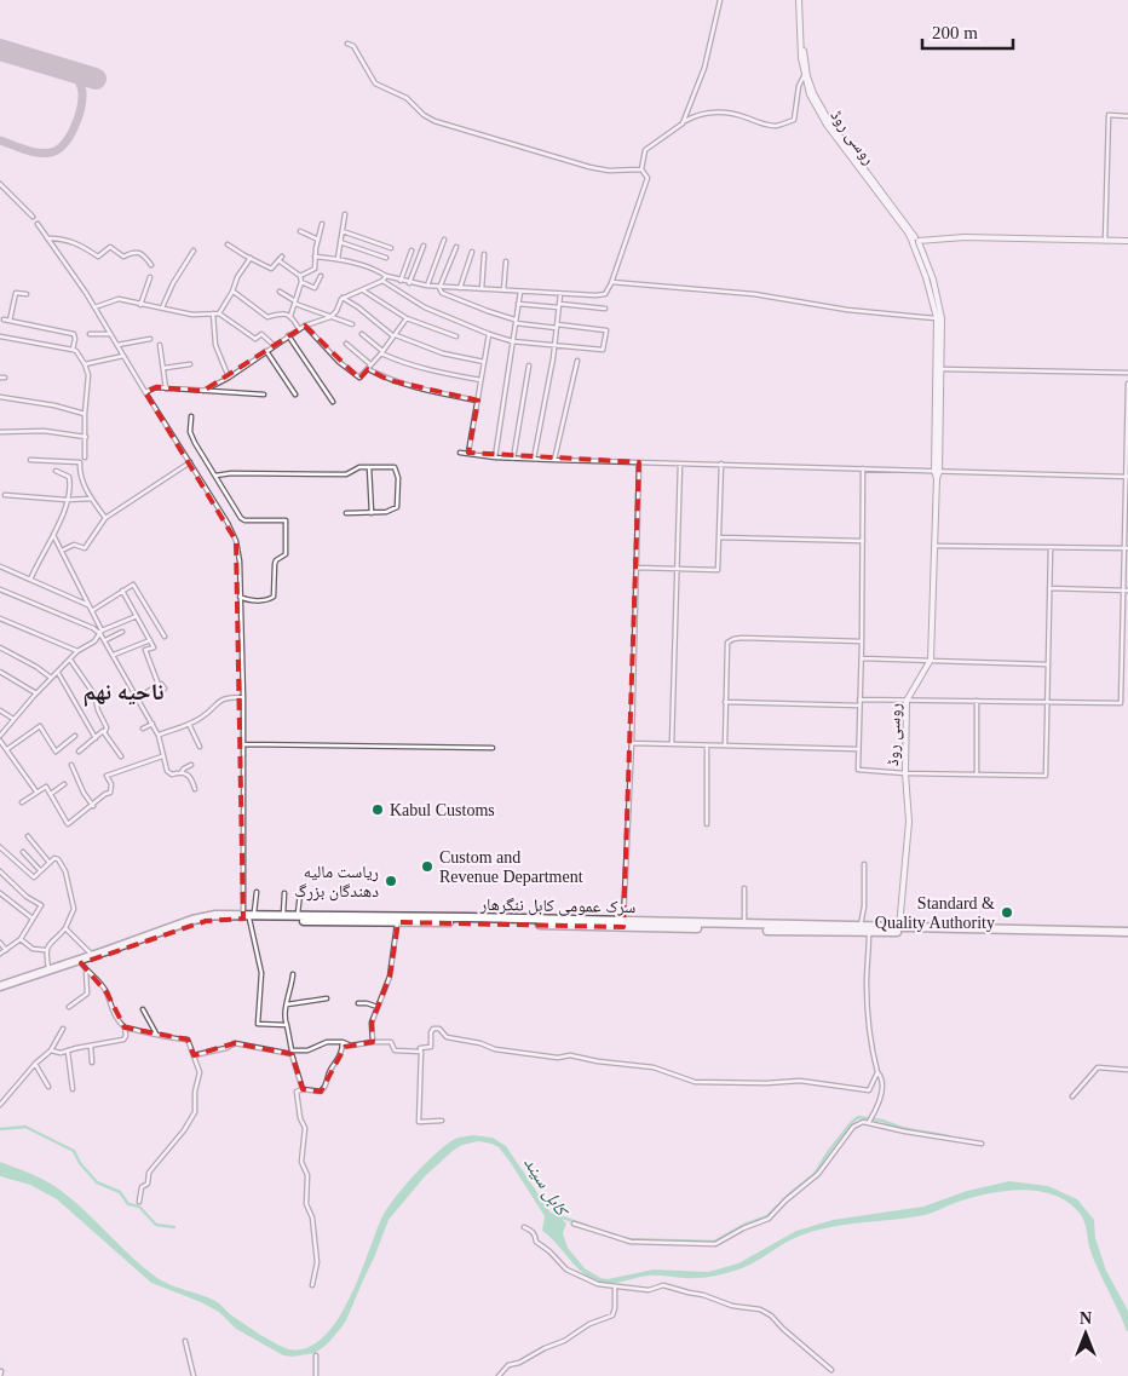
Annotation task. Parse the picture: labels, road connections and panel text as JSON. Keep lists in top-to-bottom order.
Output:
{
  "streets": {
    "highway": ["سرک عمومی کابل ننگرهار"],
    "main road": ["روسی روڈ"]
  },
  "crossings": [
    ["روسی روڈ", "سرک عمومی کابل ننگرهار"]
  ],
  "districts": ["ناحیه نهم"],
  "water": ["کابل سيند"],
  "places": [
    "Kabul Customs",
    "Custom and Revenue Department",
    "ریاست مالیه دهندگان بزرگ",
    "Standard & Quality Authority"
  ],
  "scale_bar": "200 m",
  "north": "top"
}
